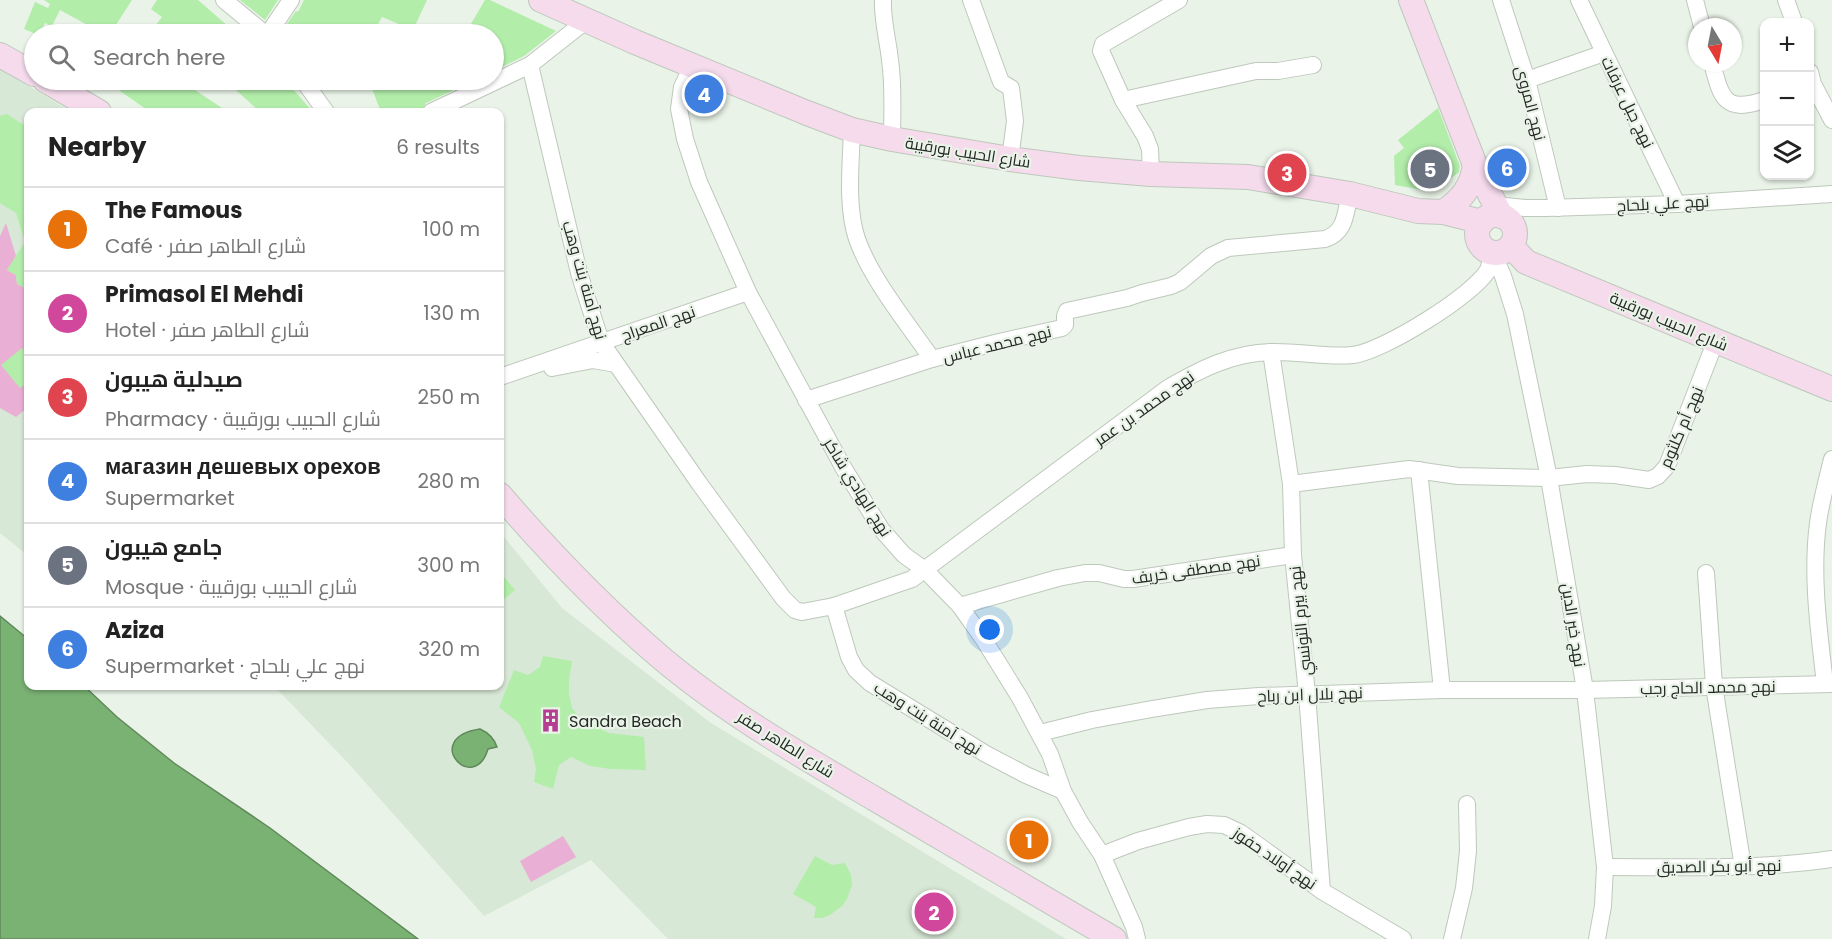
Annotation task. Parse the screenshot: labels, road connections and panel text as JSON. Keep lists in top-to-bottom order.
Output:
{
  "streets": {
    "main road": ["شارع الحبيب بورقيبة", "شارع الطاهر صفر"],
    "street": [
      "نهج جبل عرفات",
      "نهج المروى",
      "نهج علي بلحاج",
      "نهج آمنة بنت وهب",
      "نهج المعراج",
      "نهج محمد عباس",
      "نهج محمد بن عمر",
      "نهج أم كلثوم",
      "نهج الهادي شاكر",
      "نهج مصطفى خريف",
      "نهج بيرم التونسي",
      "نهج خير الدين",
      "نهج محمد الحاج رجب",
      "نهج بلال ابن رباح",
      "نهج أولاد حفوز",
      "نهج أبو بكر الصديق"
    ]
  },
  "crossings": [
    ["نهج جبل عرفات", "نهج علي بلحاج"],
    ["نهج المروى", "نهج علي بلحاج"],
    ["شارع الحبيب بورقيبة", "نهج علي بلحاج"],
    ["شارع الحبيب بورقيبة", "نهج محمد عباس"],
    ["شارع الحبيب بورقيبة", "نهج محمد بن عمر"],
    ["شارع الحبيب بورقيبة", "نهج أم كلثوم"],
    ["شارع الحبيب بورقيبة", "نهج الهادي شاكر"],
    ["شارع الحبيب بورقيبة", "نهج خير الدين"],
    ["نهج علي بلحاج", "نهج محمد بن عمر"],
    ["نهج علي بلحاج", "نهج خير الدين"],
    ["نهج آمنة بنت وهب", "نهج المعراج"],
    ["نهج آمنة بنت وهب", "نهج محمد بن عمر"],
    ["نهج آمنة بنت وهب", "نهج الهادي شاكر"],
    ["نهج المعراج", "نهج الهادي شاكر"],
    ["نهج محمد عباس", "نهج الهادي شاكر"],
    ["نهج محمد بن عمر", "نهج الهادي شاكر"],
    ["نهج محمد بن عمر", "نهج بيرم التونسي"],
    ["نهج محمد بن عمر", "نهج خير الدين"],
    ["نهج أم كلثوم", "نهج خير الدين"],
    ["نهج الهادي شاكر", "نهج مصطفى خريف"],
    ["نهج الهادي شاكر", "نهج بلال ابن رباح"],
    ["نهج الهادي شاكر", "نهج أولاد حفوز"],
    ["نهج مصطفى خريف", "نهج بيرم التونسي"],
    ["نهج بيرم التونسي", "نهج بلال ابن رباح"],
    ["نهج بيرم التونسي", "نهج أولاد حفوز"],
    ["نهج خير الدين", "نهج محمد الحاج رجب"],
    ["نهج خير الدين", "نهج بلال ابن رباح"],
    ["نهج خير الدين", "نهج أبو بكر الصديق"],
    ["نهج محمد الحاج رجب", "نهج بلال ابن رباح"]
  ],
  "places": {
    "building": ["Sandra Beach"]
  },
  "north": "bottom",
  "page": {
    "map_buttons": ["+", "−"],
    "search": "Search here",
    "pins": [
      "4",
      "6",
      "5",
      "3",
      "1",
      "2"
    ],
    "heading": ["Nearby", "6 results"],
    "list": [
      {
        "mark": "1",
        "name": "The Famous",
        "note": "Café · شارع الطاهر صفر",
        "value": "100 m"
      },
      {
        "mark": "2",
        "name": "Primasol El Mehdi",
        "note": "Hotel · شارع الطاهر صفر",
        "value": "130 m"
      },
      {
        "mark": "3",
        "name": "صيدلية هيبون",
        "note": "Pharmacy · شارع الحبيب بورقيبة",
        "value": "250 m"
      },
      {
        "mark": "4",
        "name": "магазин дешевых орехов",
        "note": "Supermarket",
        "value": "280 m"
      },
      {
        "mark": "5",
        "name": "جامع هيبون",
        "note": "Mosque · شارع الحبيب بورقيبة",
        "value": "300 m"
      },
      {
        "mark": "6",
        "name": "Aziza",
        "note": "Supermarket · نهج علي بلحاج",
        "value": "320 m"
      }
    ]
  }
}
